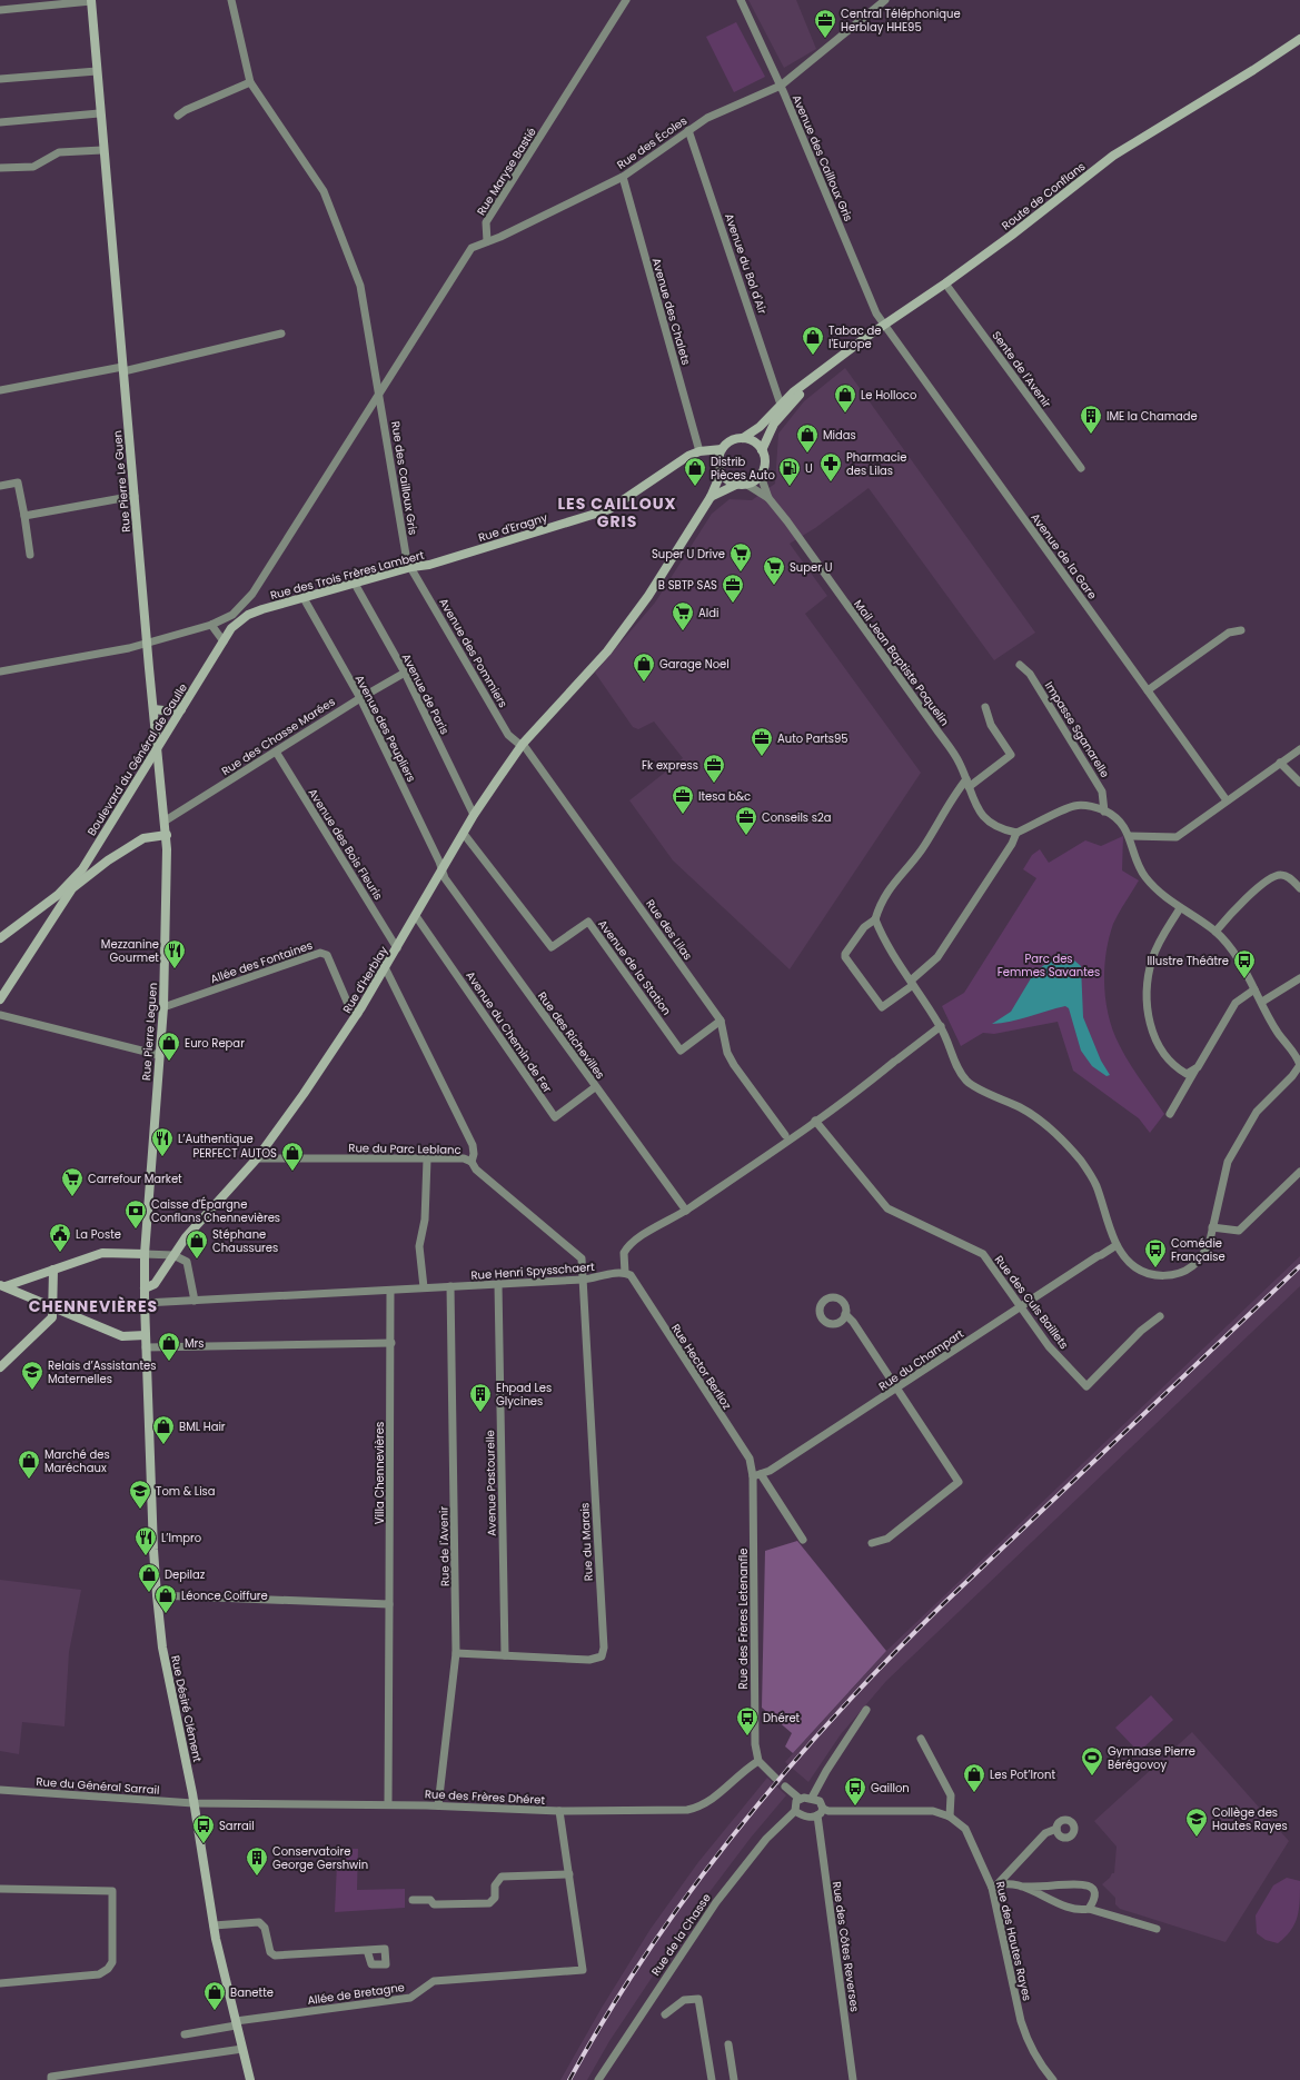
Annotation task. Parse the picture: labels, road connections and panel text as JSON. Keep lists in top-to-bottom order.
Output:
{
  "streets": {
    "main road": [
      "Route de Conflans",
      "Rue Pierre Le Guen",
      "Rue d'Eragny",
      "Rue des Trois Frères Lambert",
      "Boulevard du Général de Gaulle",
      "Rue d'Herblay",
      "Rue Pierre Leguen",
      "Rue Désiré Clément"
    ],
    "street": [
      "Rue des Écoles",
      "Avenue des Cailloux Gris",
      "Rue Maryse Bastié",
      "Avenue du Bol d'Air",
      "Avenue des Chalets",
      "Sente de l'Avenir",
      "Rue des Cailloux Gris",
      "Avenue de la Gare",
      "Avenue des Pommiers",
      "Mail Jean Baptiste Poquelin",
      "Avenue de Paris",
      "Avenue des Peupliers",
      "Impasse Sganarelle",
      "Rue des Chasse Marées",
      "Avenue des Bois Fleuris",
      "Rue des Lilas",
      "Allée des Fontaines",
      "Avenue de la Station",
      "Avenue du Chemin de Fer",
      "Rue des Richevilles",
      "Rue du Parc Leblanc",
      "Rue Henri Spysschaert",
      "Rue des Culs Baillets",
      "Rue du Champart",
      "Rue Hector Berlioz",
      "Villa Chennevières",
      "Avenue Pastourelle",
      "Rue du Marais",
      "Rue de l'Avenir",
      "Rue des Frères Letenanfle",
      "Rue du Général Sarrail",
      "Rue des Frères Dhéret",
      "Rue de la Chasse",
      "Rue des Hautes Rayes",
      "Rue des Côtes Reverses",
      "Allée de Bretagne"
    ]
  },
  "crossings": [
    ["Rue des Écoles", "Avenue des Cailloux Gris"],
    ["Rue des Écoles", "Rue Maryse Bastié"],
    ["Rue des Écoles", "Avenue du Bol d'Air"],
    ["Rue des Écoles", "Avenue des Chalets"],
    ["Avenue des Cailloux Gris", "Route de Conflans"],
    ["Avenue des Cailloux Gris", "Avenue de la Gare"],
    ["Route de Conflans", "Avenue du Bol d'Air"],
    ["Route de Conflans", "Sente de l'Avenir"],
    ["Route de Conflans", "Rue d'Eragny"],
    ["Route de Conflans", "Avenue de la Gare"],
    ["Route de Conflans", "Mail Jean Baptiste Poquelin"],
    ["Avenue des Chalets", "Rue d'Eragny"],
    ["Rue des Cailloux Gris", "Rue des Trois Frères Lambert"],
    ["Rue des Cailloux Gris", "Avenue des Pommiers"],
    ["Rue Pierre Le Guen", "Boulevard du Général de Gaulle"],
    ["Rue Pierre Le Guen", "Rue Pierre Leguen"],
    ["Rue d'Eragny", "Rue des Trois Frères Lambert"],
    ["Rue d'Eragny", "Mail Jean Baptiste Poquelin"],
    ["Rue des Trois Frères Lambert", "Avenue des Pommiers"],
    ["Rue des Trois Frères Lambert", "Avenue de Paris"],
    ["Rue des Trois Frères Lambert", "Avenue des Peupliers"],
    ["Rue des Trois Frères Lambert", "Boulevard du Général de Gaulle"],
    ["Avenue des Pommiers", "Rue des Lilas"],
    ["Avenue des Pommiers", "Rue d'Herblay"],
    ["Avenue de Paris", "Rue des Chasse Marées"],
    ["Avenue de Paris", "Rue d'Herblay"],
    ["Avenue des Peupliers", "Rue des Chasse Marées"],
    ["Avenue des Peupliers", "Rue d'Herblay"],
    ["Avenue des Peupliers", "Rue des Richevilles"],
    ["Rue des Chasse Marées", "Avenue des Bois Fleuris"],
    ["Rue des Chasse Marées", "Rue Pierre Leguen"],
    ["Avenue des Bois Fleuris", "Rue d'Herblay"],
    ["Rue des Lilas", "Avenue de la Station"],
    ["Rue des Lilas", "Rue d'Herblay"],
    ["Allée des Fontaines", "Rue d'Herblay"],
    ["Allée des Fontaines", "Rue Pierre Leguen"],
    ["Avenue de la Station", "Rue d'Herblay"],
    ["Rue d'Herblay", "Rue Pierre Leguen"],
    ["Rue d'Herblay", "Avenue du Chemin de Fer"],
    ["Rue d'Herblay", "Rue des Richevilles"],
    ["Rue d'Herblay", "Rue du Parc Leblanc"],
    ["Rue d'Herblay", "Rue Désiré Clément"],
    ["Rue Pierre Leguen", "Rue Désiré Clément"],
    ["Avenue du Chemin de Fer", "Rue des Richevilles"],
    ["Rue Henri Spysschaert", "Rue Hector Berlioz"],
    ["Rue Henri Spysschaert", "Villa Chennevières"],
    ["Rue Henri Spysschaert", "Avenue Pastourelle"],
    ["Rue Henri Spysschaert", "Rue du Marais"],
    ["Rue Henri Spysschaert", "Rue de l'Avenir"],
    ["Rue Henri Spysschaert", "Rue Désiré Clément"],
    ["Rue des Culs Baillets", "Rue du Champart"],
    ["Rue du Champart", "Rue Hector Berlioz"],
    ["Rue du Champart", "Rue des Frères Letenanfle"],
    ["Rue Hector Berlioz", "Rue des Frères Letenanfle"],
    ["Villa Chennevières", "Rue des Frères Dhéret"],
    ["Avenue Pastourelle", "Rue du Marais"],
    ["Rue du Marais", "Rue de l'Avenir"],
    ["Rue de l'Avenir", "Rue des Frères Dhéret"],
    ["Rue des Frères Letenanfle", "Rue des Frères Dhéret"],
    ["Rue Désiré Clément", "Rue du Général Sarrail"],
    ["Rue Désiré Clément", "Rue des Frères Dhéret"],
    ["Rue Désiré Clément", "Allée de Bretagne"],
    ["Rue du Général Sarrail", "Rue des Frères Dhéret"],
    ["Rue de la Chasse", "Rue des Côtes Reverses"]
  ],
  "districts": ["LES CAILLOUX GRIS", "CHENNEVIÈRES"],
  "parks": ["Parc des Femmes Savantes"],
  "places": {
    "office": [
      "Central Téléphonique Herblay HHE95",
      "B SBTP SAS",
      "Auto Parts95",
      "Fk express",
      "Itesa b&c",
      "Conseils s2a"
    ],
    "shop": [
      "Tabac de l'Europe",
      "Le Holloco",
      "Midas",
      "Distrib Pièces Auto",
      "Garage Noel",
      "Euro Repar",
      "PERFECT AUTOS",
      "Stéphane Chaussures",
      "Mrs",
      "BML Hair",
      "Marché des Maréchaux",
      "Depilaz",
      "Léonce Coiffure",
      "Les Pot’Iront",
      "Banette"
    ],
    "building": ["IME la Chamade", "Ehpad Les Glycines", "Conservatoire George Gershwin"],
    "pharmacy": ["Pharmacie des Lilas"],
    "fuel station": ["U"],
    "supermarket": [
      "Super U Drive",
      "Super U",
      "Aldi",
      "Carrefour Market"
    ],
    "restaurant": ["Mezzanine Gourmet", "L’Authentique", "L’Impro"],
    "bus stop": [
      "Illustre Théâtre",
      "Comédie Française",
      "Dhéret",
      "Gaillon",
      "Sarrail"
    ],
    "bank": ["Caisse d'Épargne Conflans Chennevières"],
    "public building": ["La Poste"],
    "school or university": ["Relais d’Assistantes Maternelles", "Tom & Lisa", "Collège des Hautes Rayes"],
    "sports": ["Gymnase Pierre Bérégovoy"]
  }
}
